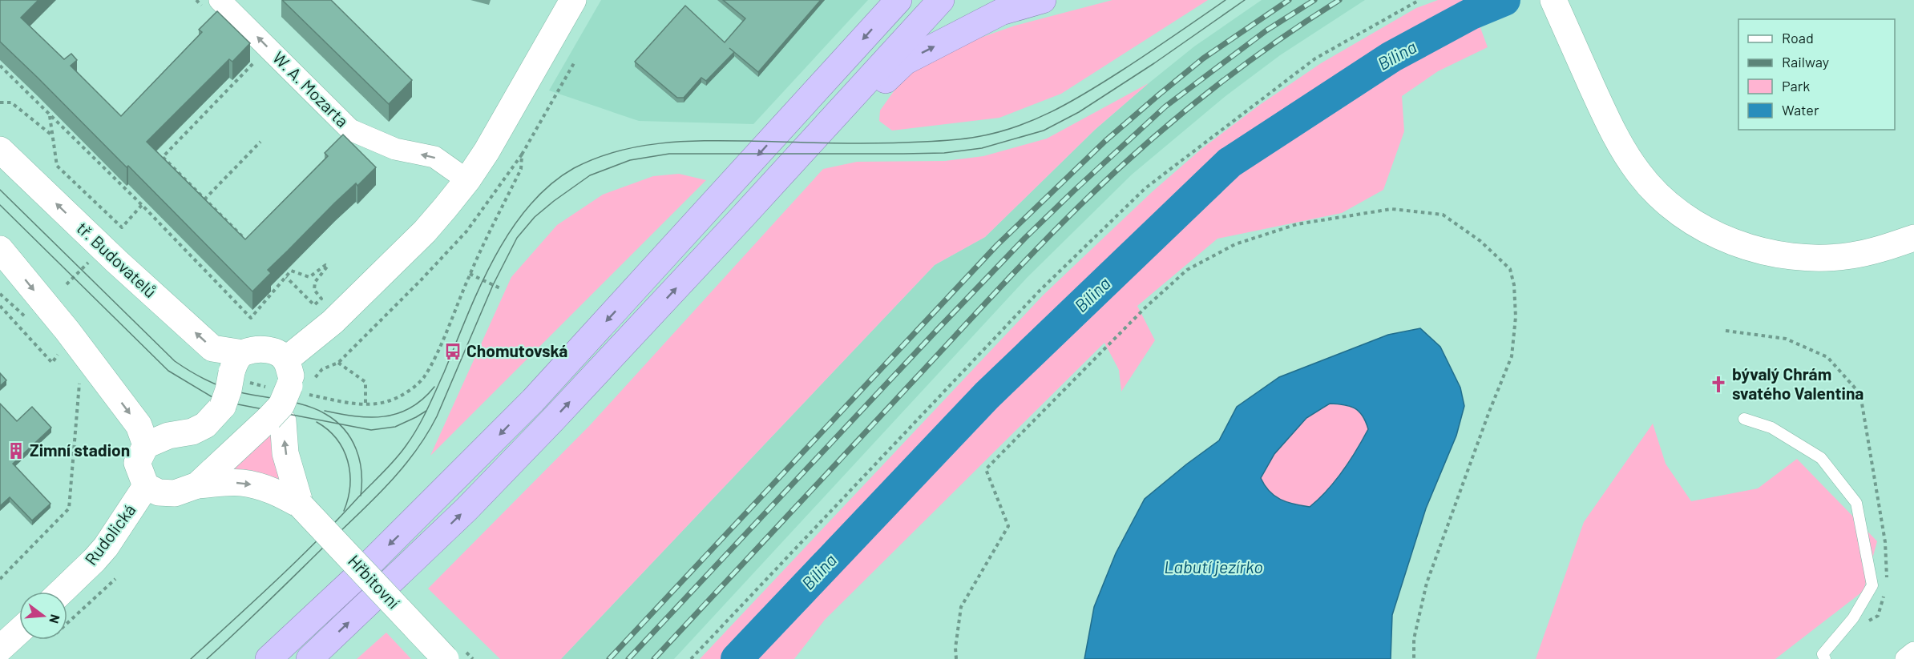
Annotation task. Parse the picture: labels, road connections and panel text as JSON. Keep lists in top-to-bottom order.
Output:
{
  "streets": {
    "street": [
      "W. A. Mozarta",
      "tř. Budovatelů",
      "Rudolická",
      "Hřbitovní"
    ]
  },
  "one_way": ["W. A. Mozarta"],
  "water": ["Bílina", "Labutí jezírko"],
  "places": {
    "bus stop": ["Chomutovská"],
    "church": ["bývalý Chrám svatého Valentina"],
    "building": ["Zimní stadion"]
  },
  "legend": [
    "Road",
    "Railway",
    "Park",
    "Water"
  ],
  "north": "right"
}
